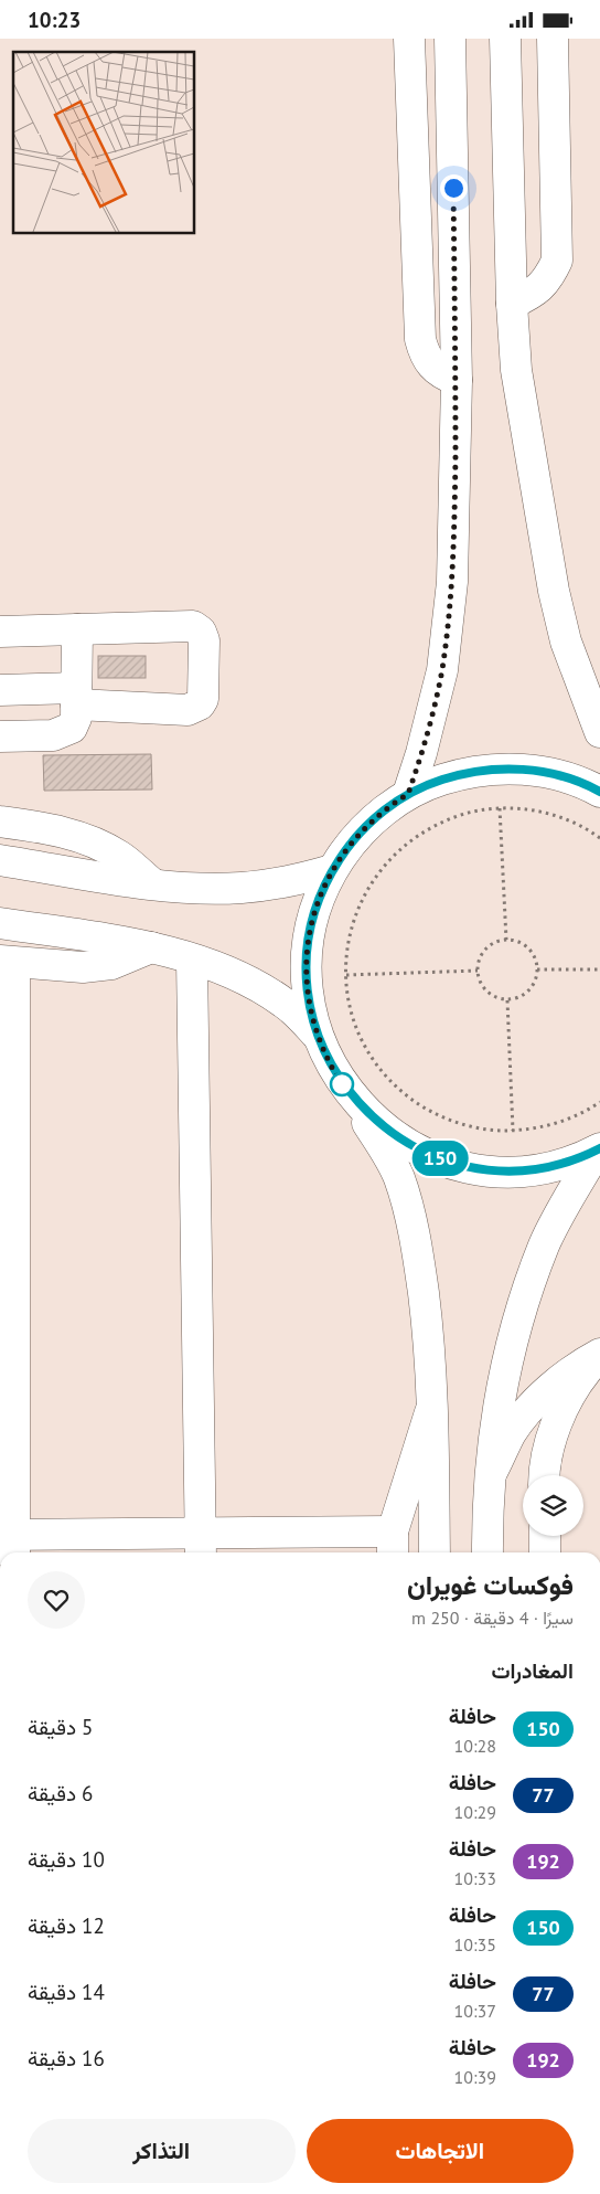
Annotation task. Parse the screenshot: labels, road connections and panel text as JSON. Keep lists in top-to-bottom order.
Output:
{
  "lines": ["bus line 150"],
  "page": {
    "status": "10:23",
    "on_map": "150",
    "heading": [
      ["فوكسات غويران", "سيرًا · 4 دقيقة · 250 m"],
      "المغادرات"
    ],
    "list": [
      {
        "mark": "150",
        "name": "حافلة",
        "note": "10:28",
        "value": "5 دقيقة"
      },
      {
        "mark": "77",
        "name": "حافلة",
        "note": "10:29",
        "value": "6 دقيقة"
      },
      {
        "mark": "192",
        "name": "حافلة",
        "note": "10:33",
        "value": "10 دقيقة"
      },
      {
        "mark": "150",
        "name": "حافلة",
        "note": "10:35",
        "value": "12 دقيقة"
      },
      {
        "mark": "77",
        "name": "حافلة",
        "note": "10:37",
        "value": "14 دقيقة"
      },
      {
        "mark": "192",
        "name": "حافلة",
        "note": "10:39",
        "value": "16 دقيقة"
      }
    ],
    "buttons": ["الاتجاهات", "التذاكر"]
  }
}
